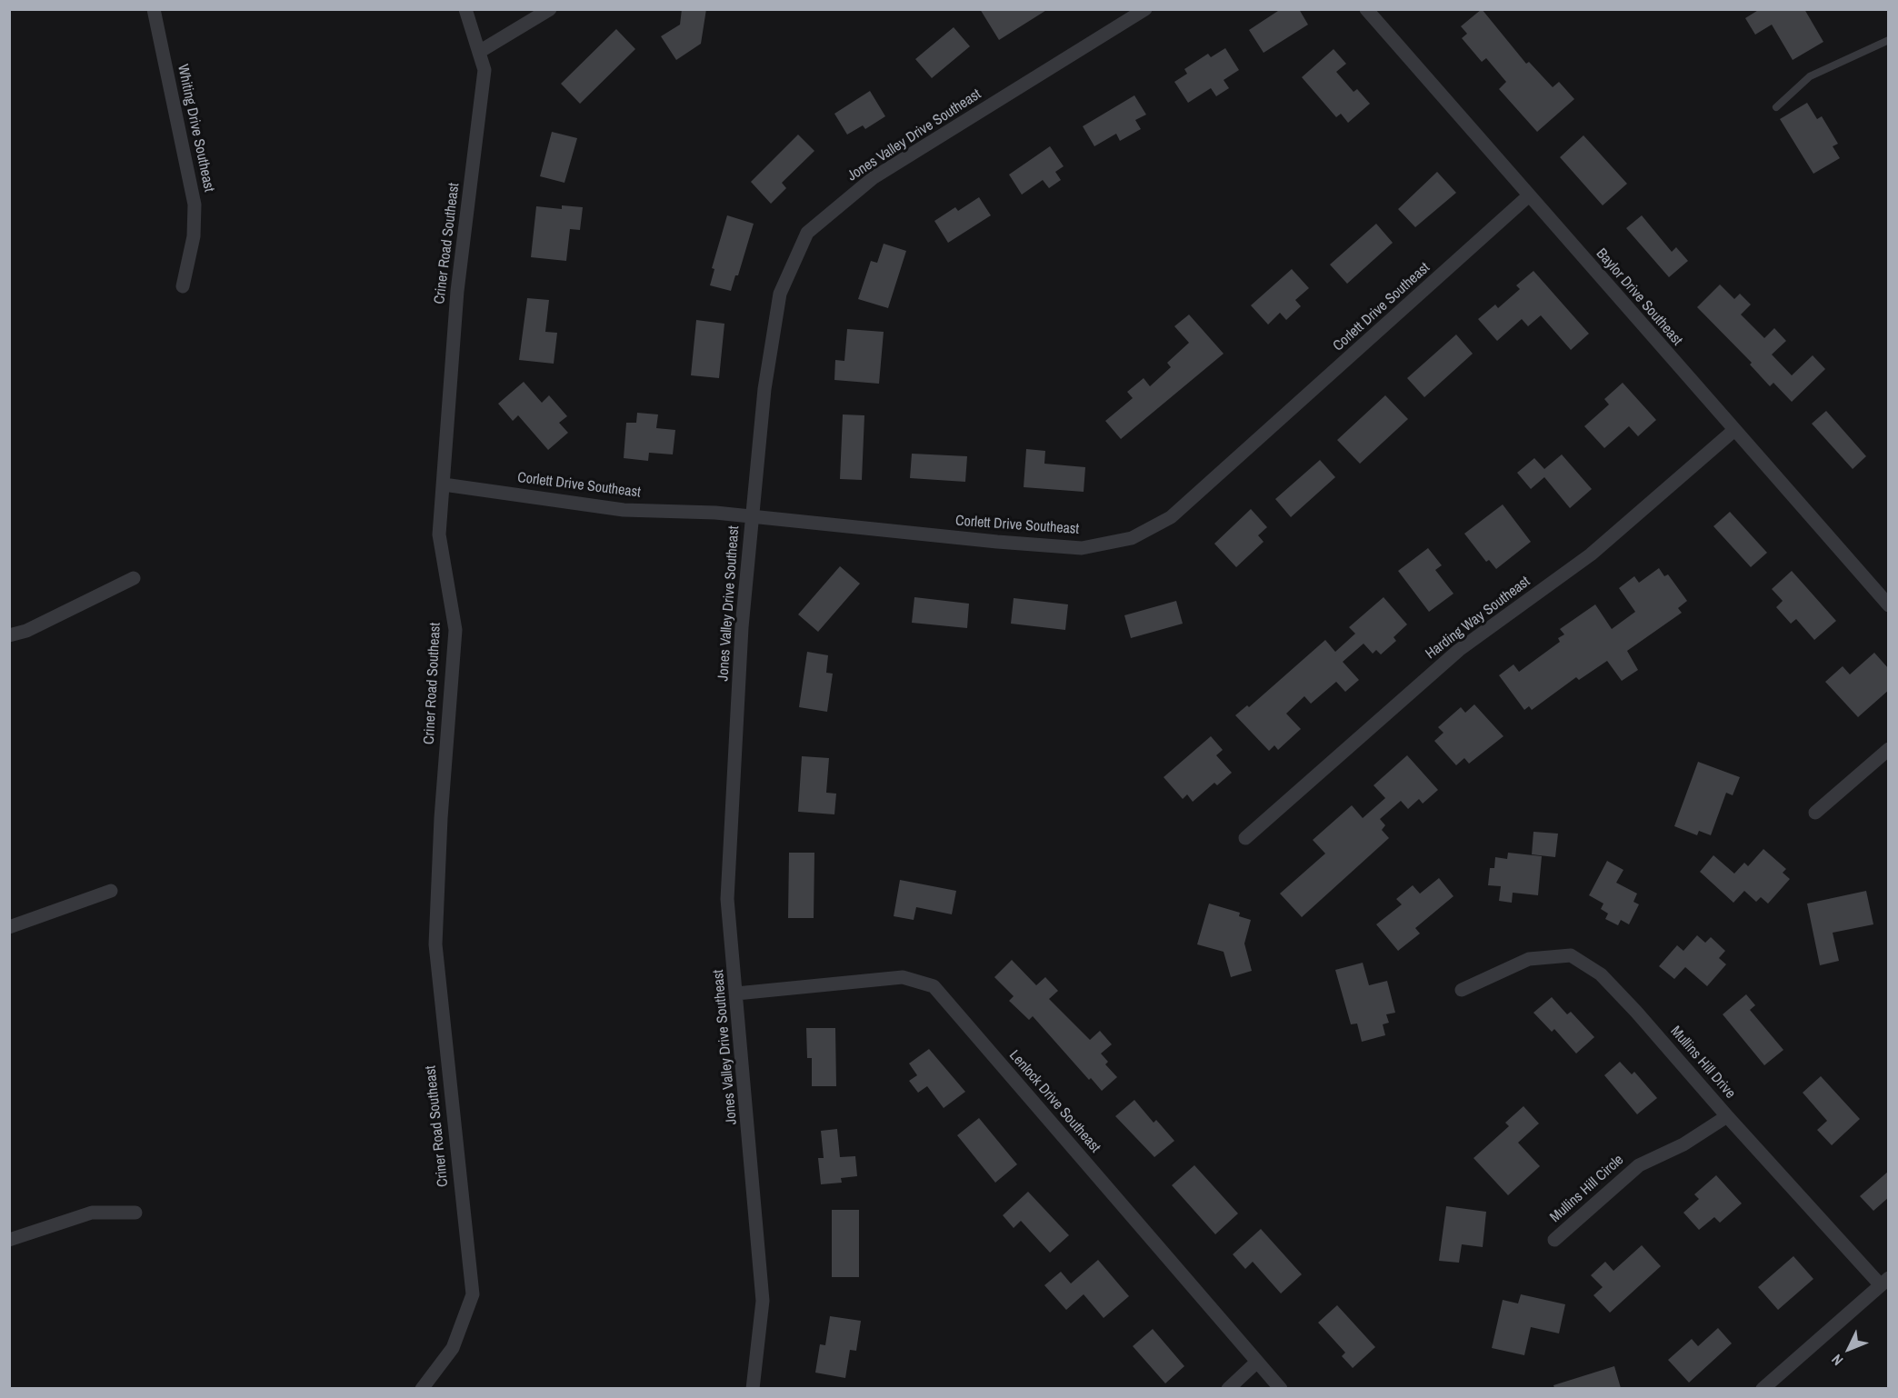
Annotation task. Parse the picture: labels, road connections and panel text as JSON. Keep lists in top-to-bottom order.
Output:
{
  "streets": {
    "street": [
      "Whiting Drive Southeast",
      "Jones Valley Drive Southeast",
      "Criner Road Southeast",
      "Baylor Drive Southeast",
      "Corlett Drive Southeast",
      "Harding Way Southeast",
      "Mullins Hill Drive",
      "Lenlock Drive Southeast",
      "Mullins Hill Circle"
    ]
  },
  "crossings": [
    ["Jones Valley Drive Southeast", "Corlett Drive Southeast"],
    ["Jones Valley Drive Southeast", "Lenlock Drive Southeast"],
    ["Criner Road Southeast", "Corlett Drive Southeast"],
    ["Baylor Drive Southeast", "Corlett Drive Southeast"],
    ["Baylor Drive Southeast", "Harding Way Southeast"],
    ["Mullins Hill Drive", "Mullins Hill Circle"]
  ],
  "north": "bottom left"
}
